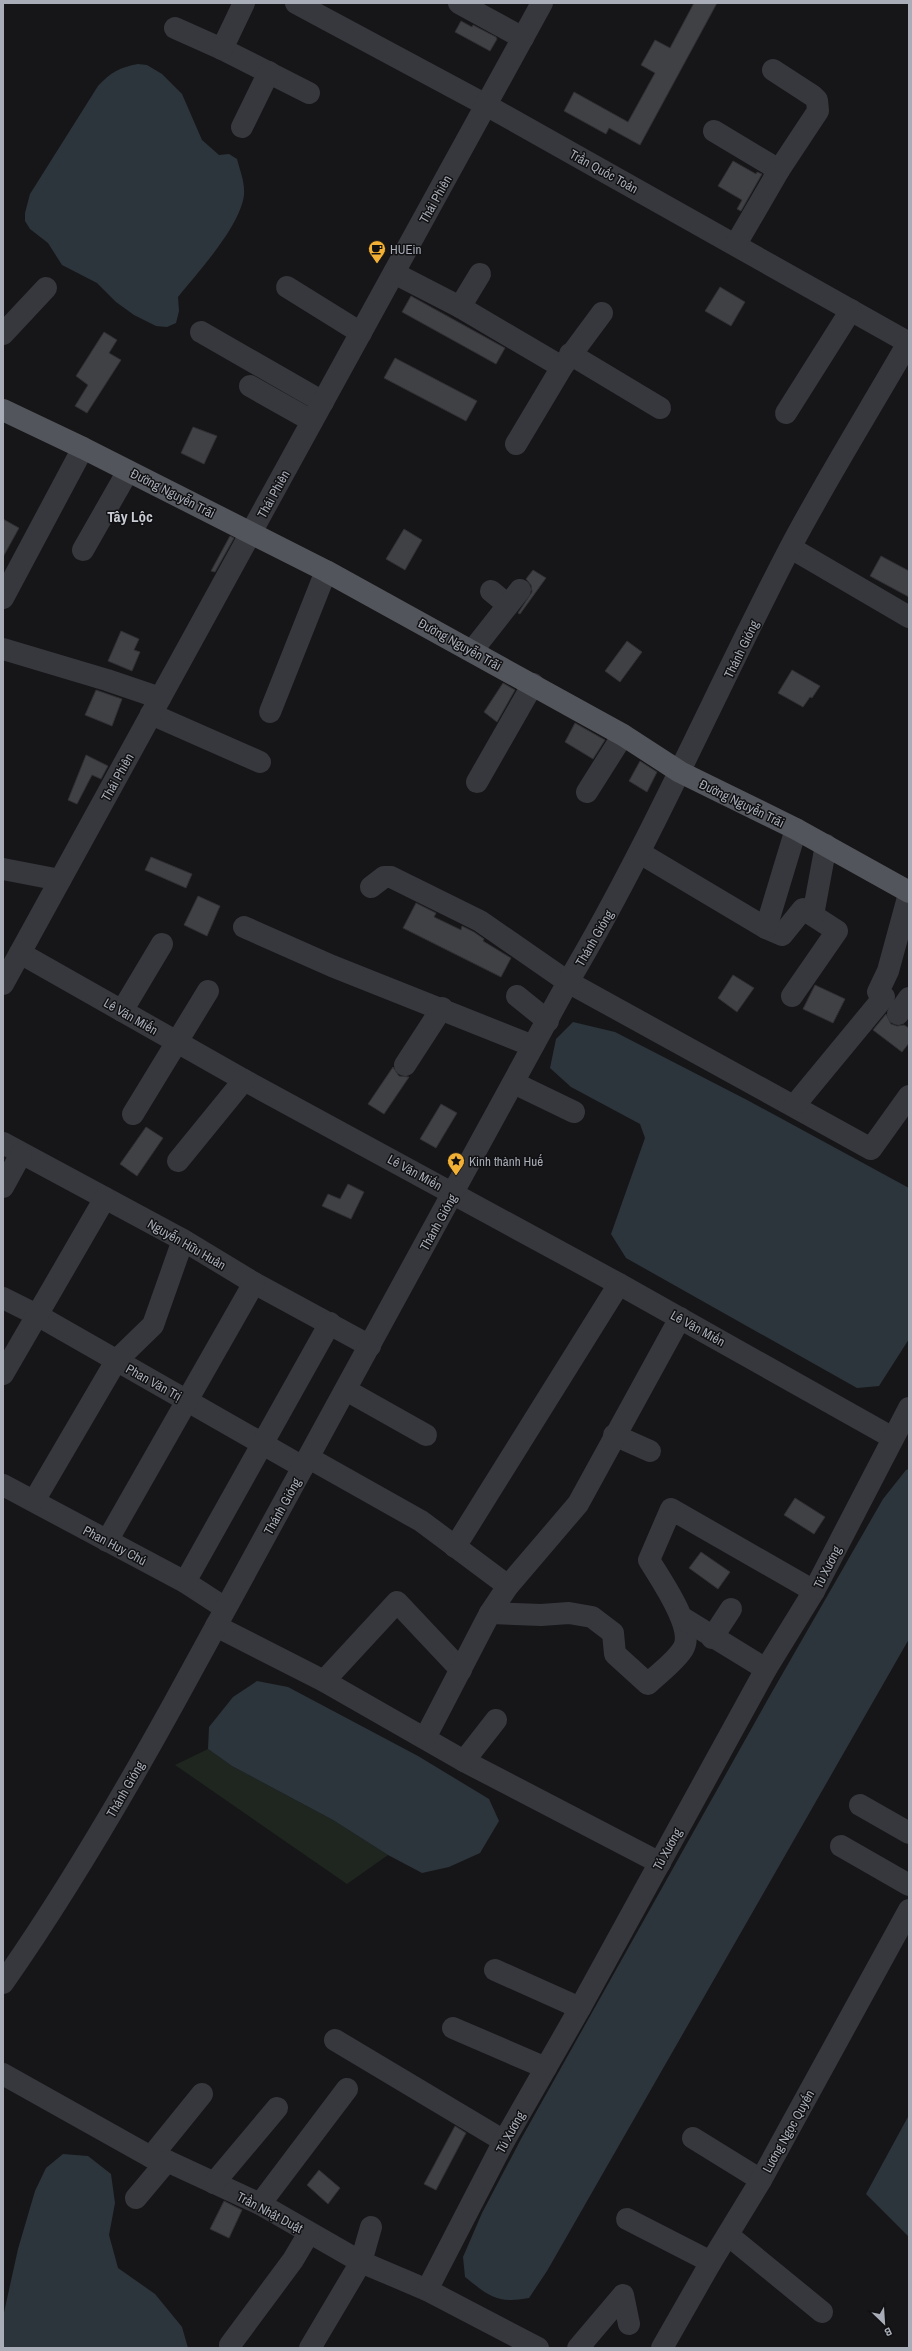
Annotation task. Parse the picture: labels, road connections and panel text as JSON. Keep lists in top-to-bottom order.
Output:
{
  "streets": {
    "main road": ["Đường Nguyễn Trãi"],
    "street": [
      "Trần Quốc Toản",
      "Thái Phiên",
      "Thánh Gióng",
      "Lê Văn Miến",
      "Nguyễn Hữu Huân",
      "Phan Văn Trị",
      "Phan Huy Chú",
      "Tú Xương",
      "Lương Ngọc Quyến",
      "Trần Nhật Duật"
    ]
  },
  "crossings": [
    ["Trần Quốc Toản", "Thái Phiên"],
    ["Trần Quốc Toản", "Thánh Gióng"],
    ["Thái Phiên", "Đường Nguyễn Trãi"],
    ["Thái Phiên", "Lê Văn Miến"],
    ["Đường Nguyễn Trãi", "Thánh Gióng"],
    ["Thánh Gióng", "Lê Văn Miến"],
    ["Thánh Gióng", "Nguyễn Hữu Huân"],
    ["Thánh Gióng", "Phan Văn Trị"],
    ["Thánh Gióng", "Phan Huy Chú"],
    ["Lê Văn Miến", "Tú Xương"],
    ["Phan Huy Chú", "Tú Xương"],
    ["Tú Xương", "Trần Nhật Duật"]
  ],
  "districts": ["Tây Lộc"],
  "places": {
    "cafe": ["HUEin"],
    "place": ["Kinh thành Huế"]
  },
  "north": "bottom right"
}
